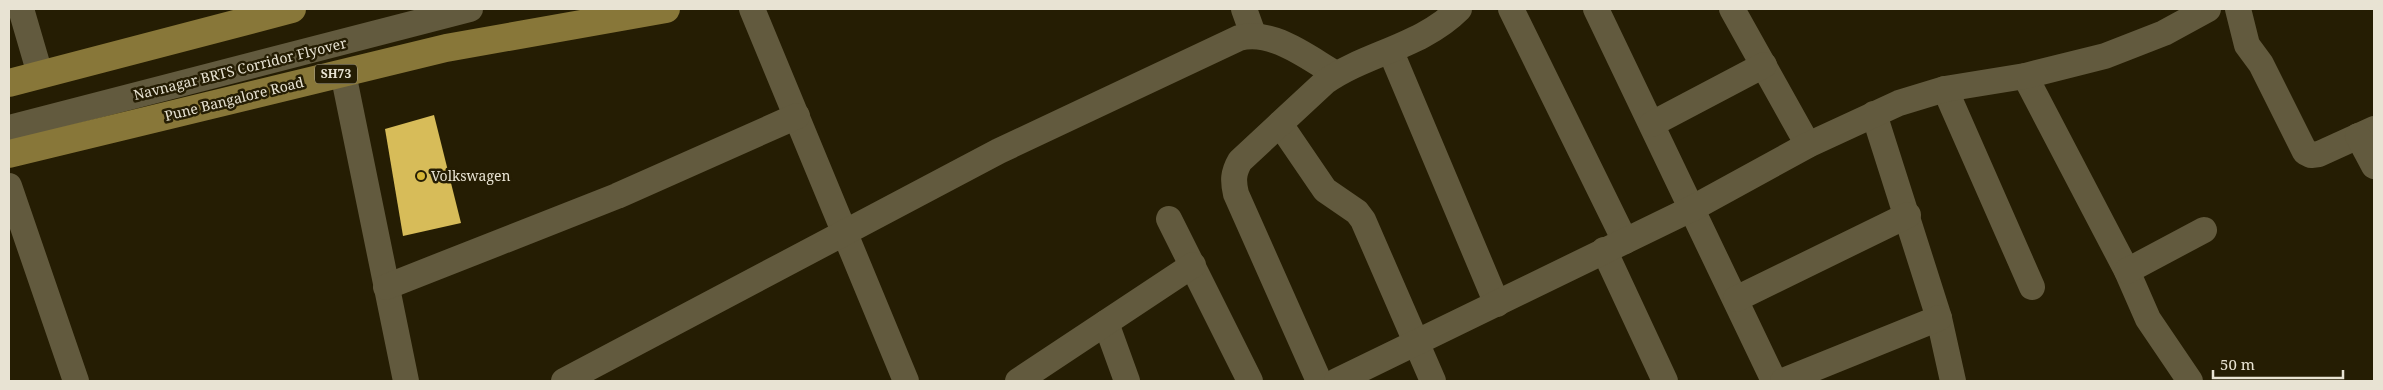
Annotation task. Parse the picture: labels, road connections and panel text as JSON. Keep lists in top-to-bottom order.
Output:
{
  "streets": {
    "main road": ["SH73", "Pune Bangalore Road"],
    "street": ["Navnagar BRTS Corridor Flyover"]
  },
  "places": ["Volkswagen"],
  "scale_bar": "50 m"
}
